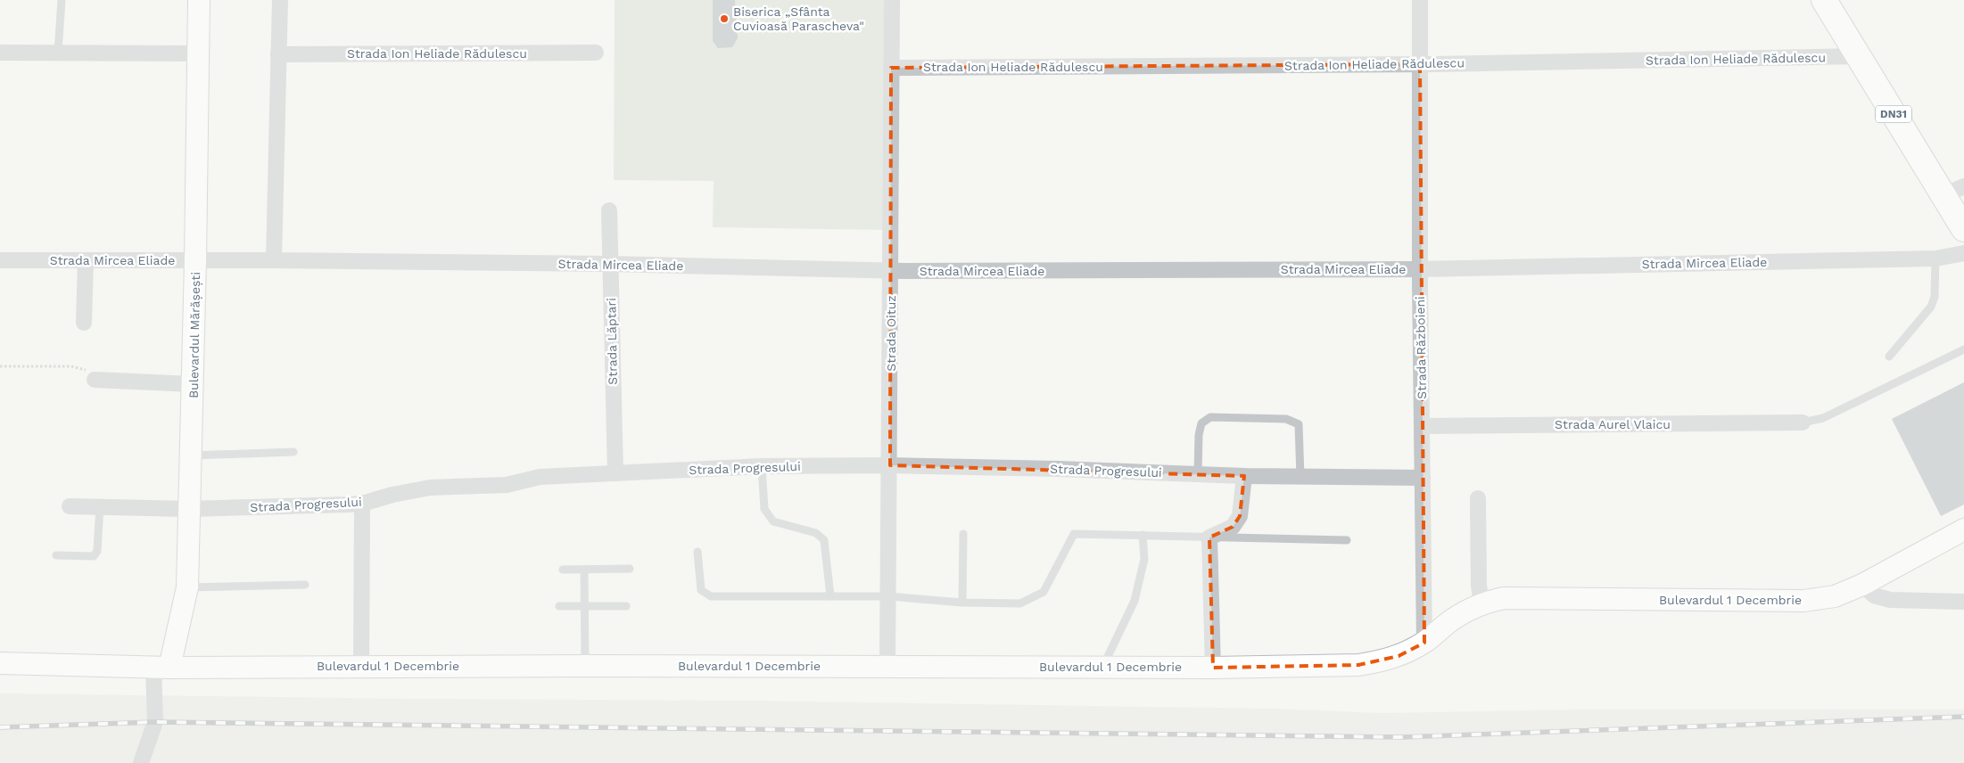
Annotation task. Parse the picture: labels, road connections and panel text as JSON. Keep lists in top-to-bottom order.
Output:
{
  "streets": {
    "main road": ["DN31"],
    "street": [
      "Strada Ion Heliade Rădulescu",
      "Strada Mircea Eliade",
      "Strada Oituz",
      "Bulevardul Mărășești",
      "Strada Lăptari",
      "Strada Războieni",
      "Strada Aurel Vlaicu",
      "Strada Progresului",
      "Bulevardul 1 Decembrie"
    ]
  },
  "crossings": [
    ["Strada Ion Heliade Rădulescu", "DN31"],
    ["Strada Ion Heliade Rădulescu", "Strada Oituz"],
    ["Strada Ion Heliade Rădulescu", "Strada Războieni"],
    ["Strada Mircea Eliade", "Strada Oituz"],
    ["Strada Mircea Eliade", "Bulevardul Mărășești"],
    ["Strada Mircea Eliade", "Strada Lăptari"],
    ["Strada Mircea Eliade", "Strada Războieni"],
    ["Strada Oituz", "Strada Progresului"],
    ["Strada Oituz", "Bulevardul 1 Decembrie"],
    ["Bulevardul Mărășești", "Strada Progresului"],
    ["Bulevardul Mărășești", "Bulevardul 1 Decembrie"],
    ["Strada Lăptari", "Strada Progresului"],
    ["Strada Războieni", "Strada Aurel Vlaicu"],
    ["Strada Războieni", "Strada Progresului"],
    ["Strada Războieni", "Bulevardul 1 Decembrie"]
  ],
  "places": ["Biserica „Sfânta Cuvioasă Parascheva\""]
}
